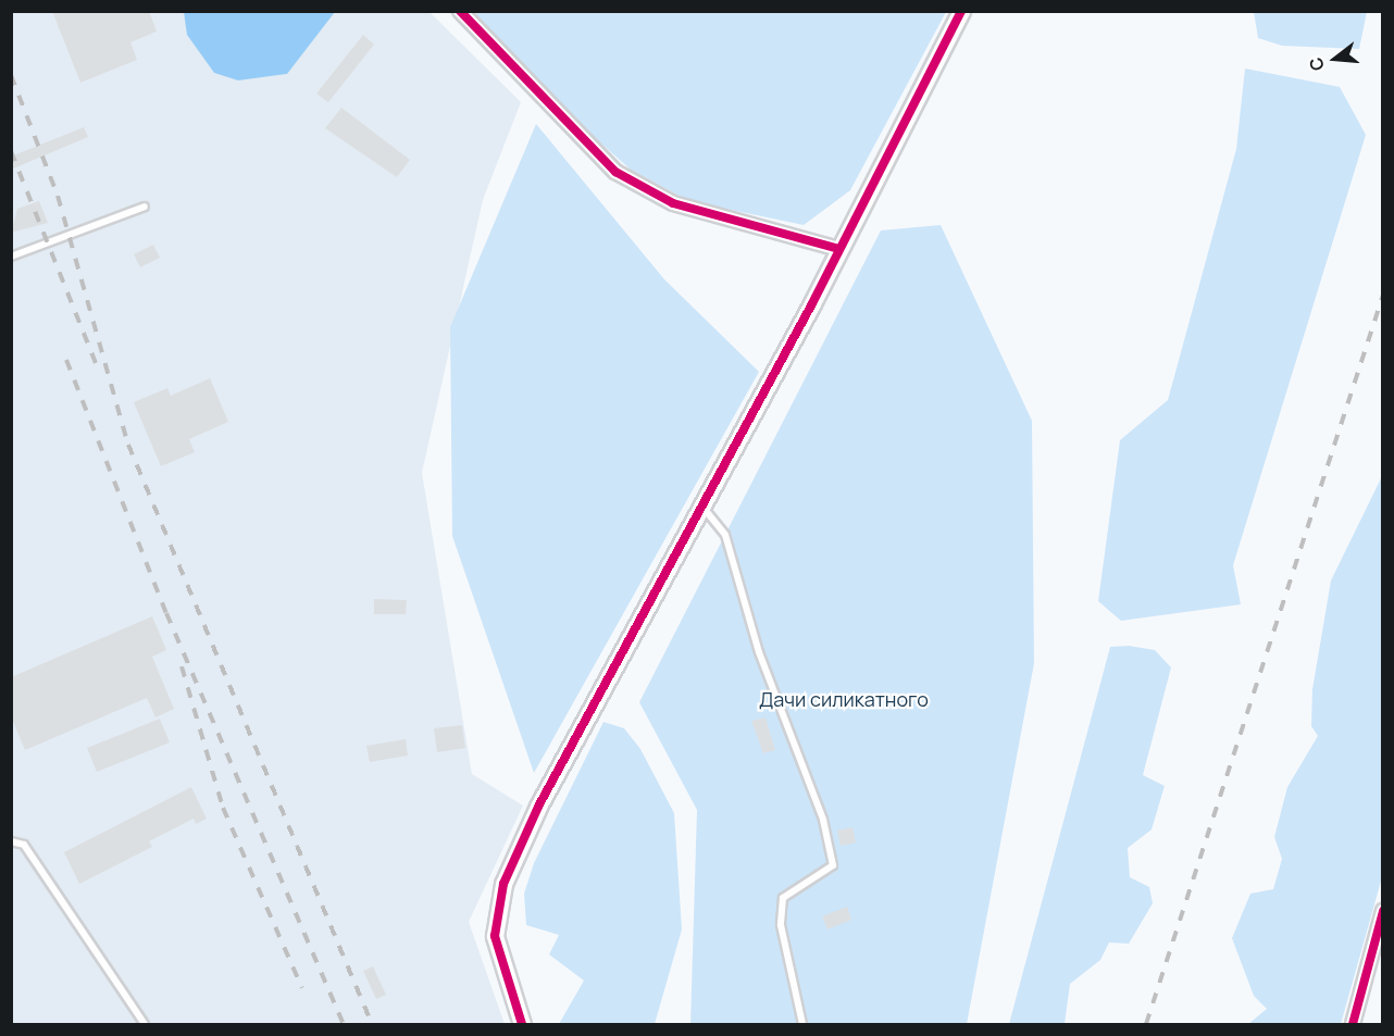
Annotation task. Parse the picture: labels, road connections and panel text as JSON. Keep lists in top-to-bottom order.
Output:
{
  "parks": ["Дачи силикатного"],
  "north": "left"
}
